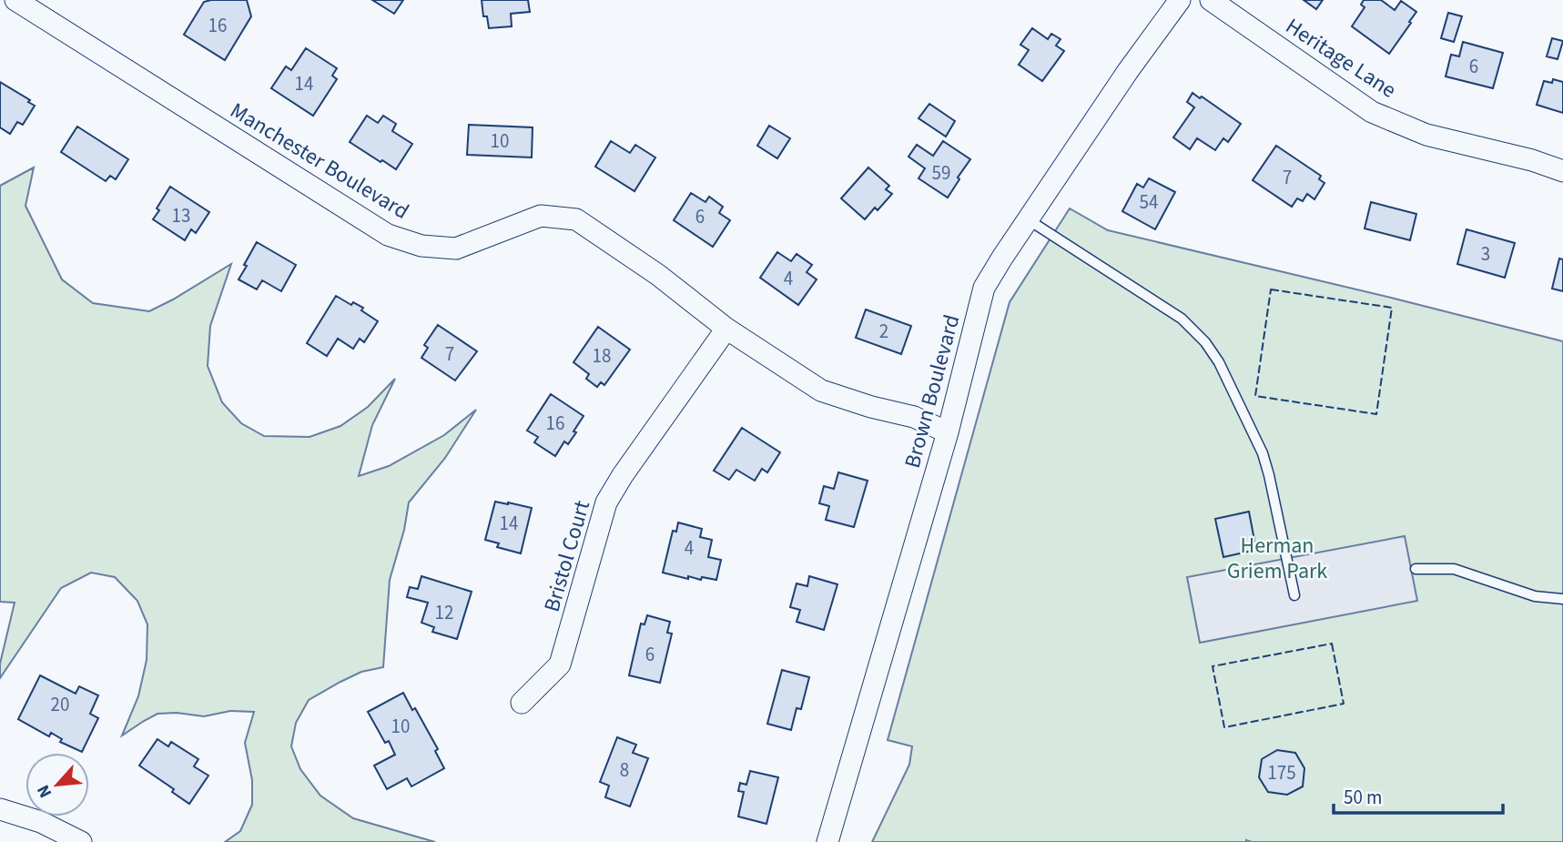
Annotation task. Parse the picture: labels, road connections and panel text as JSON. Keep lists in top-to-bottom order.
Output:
{
  "streets": {
    "street": [
      "Heritage Lane",
      "Manchester Boulevard",
      "Brown Boulevard",
      "Bristol Court"
    ]
  },
  "crossings": [
    ["Manchester Boulevard", "Brown Boulevard"],
    ["Manchester Boulevard", "Bristol Court"]
  ],
  "parks": ["Herman Griem Park"],
  "house_numbers": [
    "16",
    "6",
    "14",
    "10",
    "59",
    "7",
    "54",
    "13",
    "6",
    "3",
    "4",
    "2",
    "7",
    "18",
    "16",
    "14",
    "4",
    "12",
    "6",
    "20",
    "10",
    "8",
    "175"
  ],
  "scale_bar": "50 m",
  "north": "bottom left"
}
